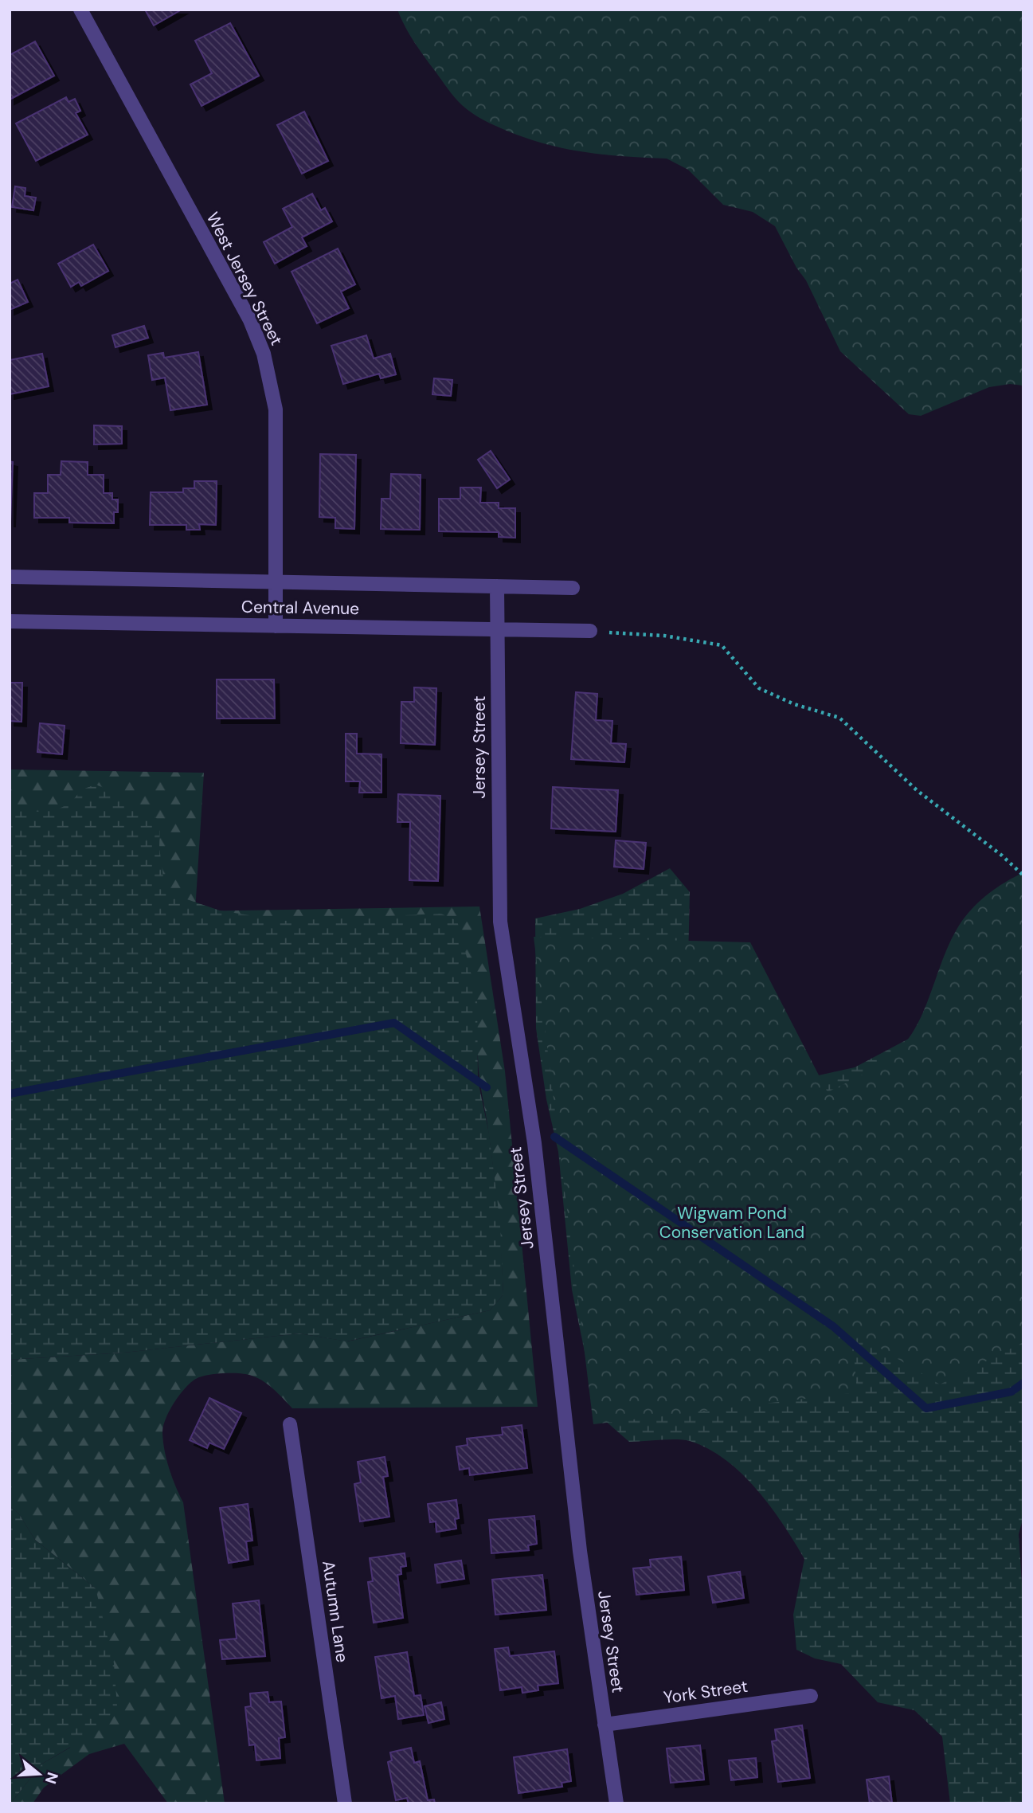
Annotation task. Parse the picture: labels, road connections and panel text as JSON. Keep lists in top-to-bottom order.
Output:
{
  "streets": {
    "street": [
      "West Jersey Street",
      "Central Avenue",
      "Jersey Street",
      "Autumn Lane",
      "York Street"
    ]
  },
  "crossings": [
    ["West Jersey Street", "Central Avenue"],
    ["Central Avenue", "Jersey Street"],
    ["Jersey Street", "York Street"]
  ],
  "parks": ["Wigwam Pond Conservation Land"],
  "north": "right"
}
